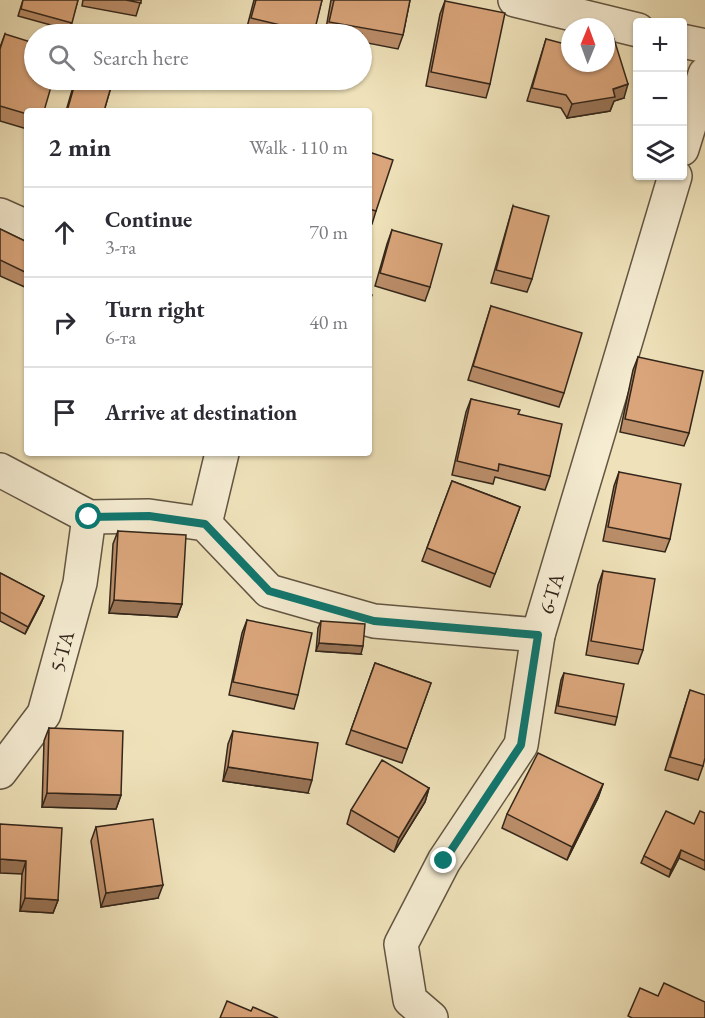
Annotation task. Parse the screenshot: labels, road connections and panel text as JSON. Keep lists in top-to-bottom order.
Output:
{
  "streets": {
    "street": ["6-ТА", "5-ТА"]
  },
  "north": "top",
  "page": {
    "map_buttons": ["+", "−"],
    "search": "Search here",
    "heading": ["2 min", "Walk · 110 m"],
    "list": [
      ["Continue", "3-та", "70 m"],
      ["Turn right", "6-та", "40 m"],
      "Arrive at destination"
    ]
  }
}
